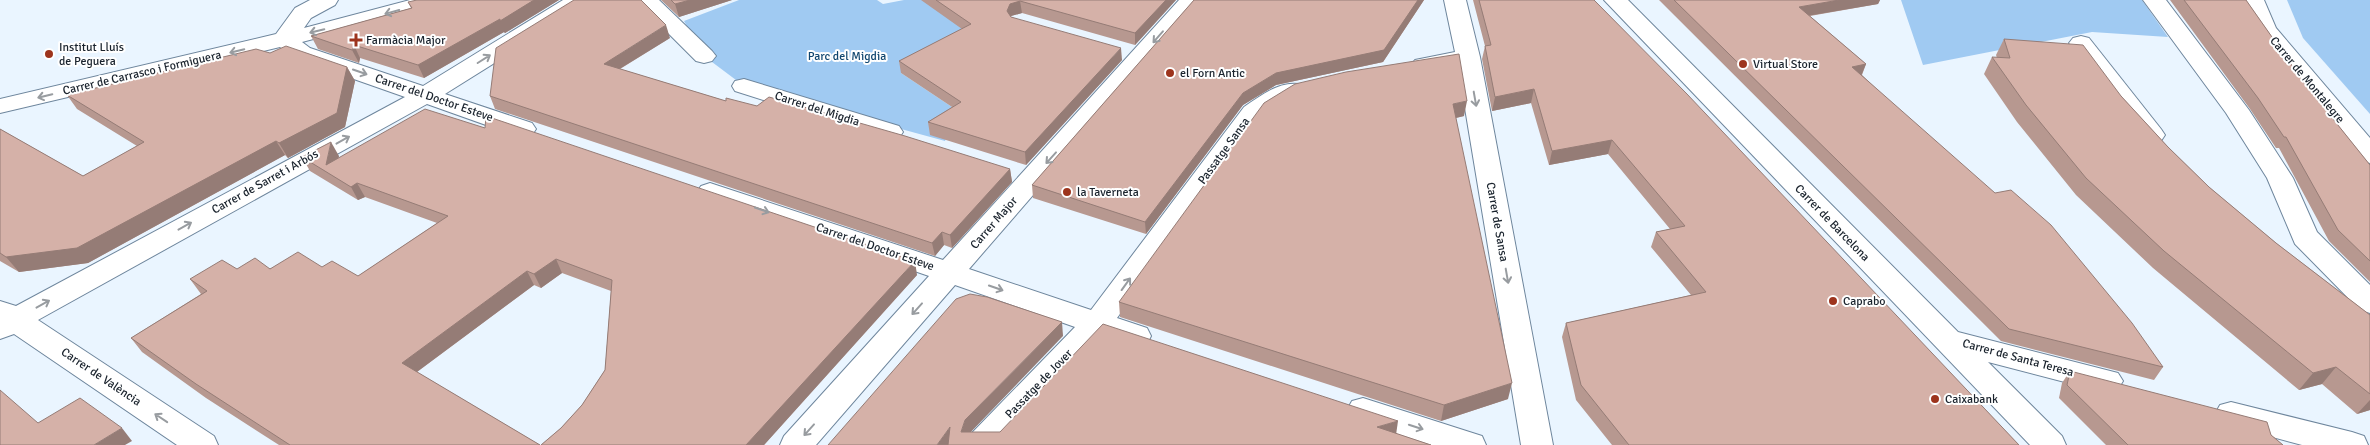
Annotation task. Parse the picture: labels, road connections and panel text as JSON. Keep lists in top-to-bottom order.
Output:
{
  "streets": {
    "street": [
      "Carrer de Carrasco i Formiguera",
      "Carrer de Montalegre",
      "Carrer del Doctor Esteve",
      "Carrer del Migdia",
      "Passatge Sansa",
      "Carrer de Sarret i Arbós",
      "Carrer de Sansa",
      "Carrer Major",
      "Carrer de Barcelona",
      "Carrer de Santa Teresa",
      "Carrer de València",
      "Passatge de Jover"
    ]
  },
  "crossings": [
    ["Carrer de Carrasco i Formiguera", "Carrer del Doctor Esteve"],
    ["Carrer del Doctor Esteve", "Passatge Sansa"],
    ["Carrer del Doctor Esteve", "Carrer de Sarret i Arbós"],
    ["Carrer del Doctor Esteve", "Carrer Major"],
    ["Carrer del Doctor Esteve", "Passatge de Jover"],
    ["Passatge Sansa", "Passatge de Jover"],
    ["Carrer de Sarret i Arbós", "Carrer de València"],
    ["Carrer de Barcelona", "Carrer de Santa Teresa"]
  ],
  "one_way": [
    "Carrer de Carrasco i Formiguera",
    "Carrer del Doctor Esteve",
    "Passatge Sansa",
    "Carrer de Sarret i Arbós",
    "Carrer de Sansa",
    "Carrer Major",
    "Carrer de València"
  ],
  "parks": ["Parc del Migdia"],
  "places": {
    "health": ["Farmàcia Major"],
    "other": [
      "Institut Lluís de Peguera",
      "Virtual Store",
      "el Forn Antic",
      "la Taverneta",
      "Caprabo",
      "Caixabank"
    ]
  }
}
